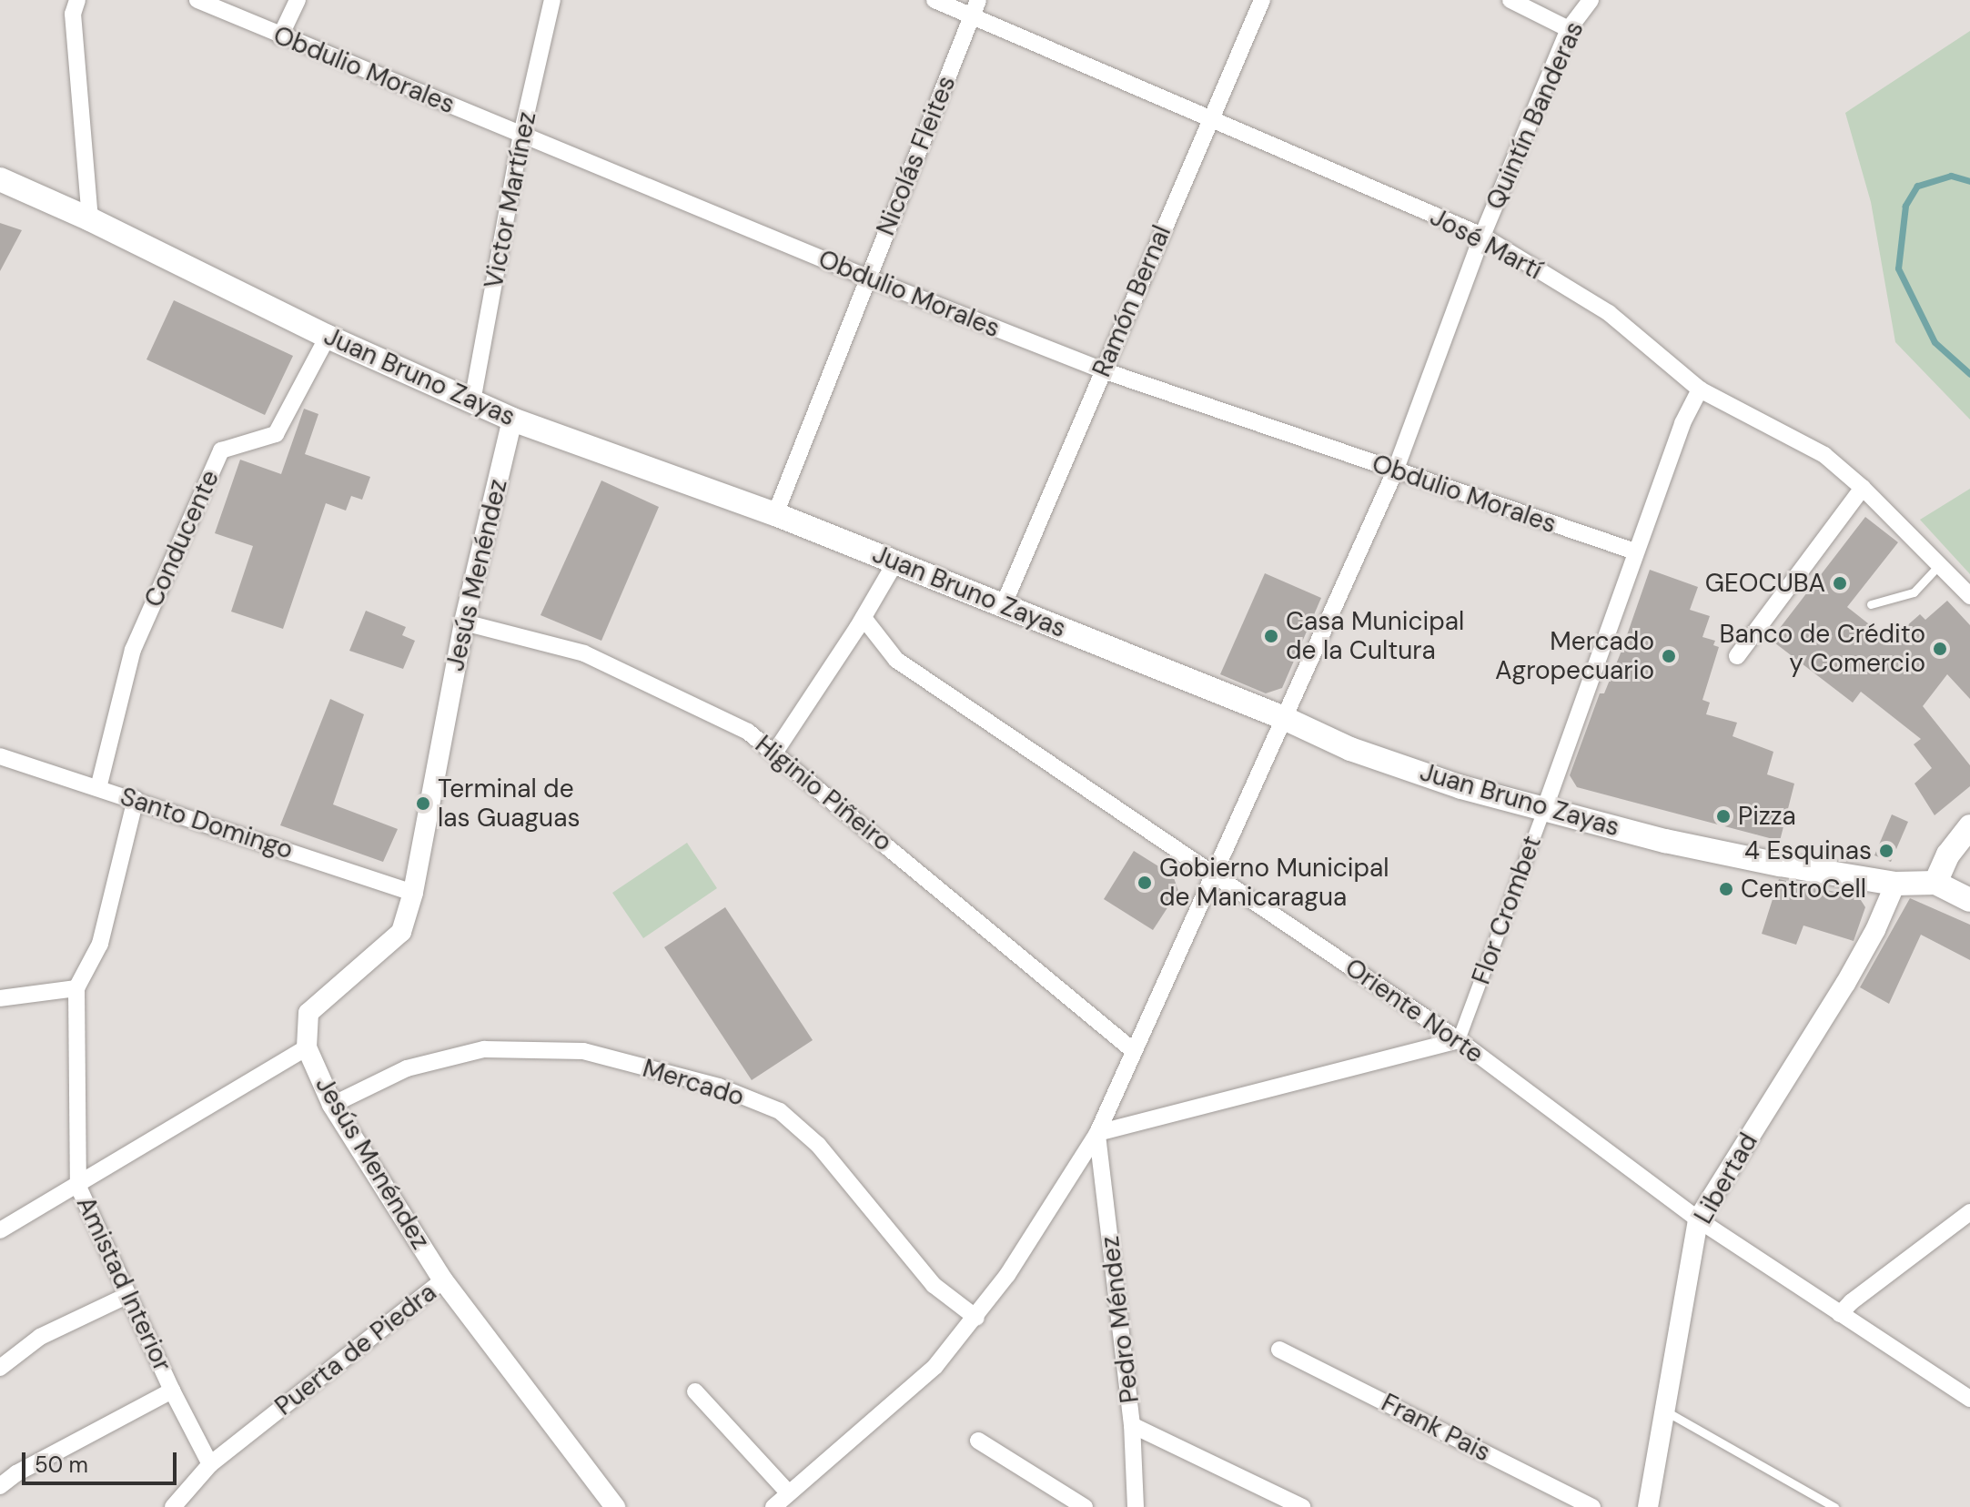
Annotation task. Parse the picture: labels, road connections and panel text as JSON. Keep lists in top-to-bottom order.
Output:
{
  "streets": {
    "main road": ["Juan Bruno Zayas"],
    "street": [
      "Obdulio Morales",
      "Quintín Banderas",
      "Nicolás Fleites",
      "Victor Martínez",
      "José Martí",
      "Ramón Bernal",
      "Conducente",
      "Jesús Menéndez",
      "Higinio Piñeiro",
      "Santo Domingo",
      "Flor Crombet",
      "Oriente Norte",
      "Mercado",
      "Libertad",
      "Amistad Interior",
      "Pedro Méndez",
      "Puerta de Piedra",
      "Frank Pais"
    ]
  },
  "crossings": [
    ["Obdulio Morales", "Quintín Banderas"],
    ["Obdulio Morales", "Nicolás Fleites"],
    ["Obdulio Morales", "Victor Martínez"],
    ["Obdulio Morales", "Ramón Bernal"],
    ["Obdulio Morales", "Flor Crombet"],
    ["Quintín Banderas", "José Martí"],
    ["Quintín Banderas", "Juan Bruno Zayas"],
    ["Quintín Banderas", "Higinio Piñeiro"],
    ["Quintín Banderas", "Oriente Norte"],
    ["Quintín Banderas", "Mercado"],
    ["Quintín Banderas", "Pedro Méndez"],
    ["Nicolás Fleites", "José Martí"],
    ["Nicolás Fleites", "Juan Bruno Zayas"],
    ["Victor Martínez", "Juan Bruno Zayas"],
    ["José Martí", "Ramón Bernal"],
    ["José Martí", "Flor Crombet"],
    ["Ramón Bernal", "Juan Bruno Zayas"],
    ["Juan Bruno Zayas", "Conducente"],
    ["Juan Bruno Zayas", "Jesús Menéndez"],
    ["Juan Bruno Zayas", "Flor Crombet"],
    ["Juan Bruno Zayas", "Libertad"],
    ["Conducente", "Santo Domingo"],
    ["Jesús Menéndez", "Higinio Piñeiro"],
    ["Jesús Menéndez", "Santo Domingo"],
    ["Jesús Menéndez", "Mercado"],
    ["Jesús Menéndez", "Puerta de Piedra"],
    ["Santo Domingo", "Amistad Interior"],
    ["Flor Crombet", "Oriente Norte"],
    ["Oriente Norte", "Libertad"],
    ["Amistad Interior", "Puerta de Piedra"]
  ],
  "places": [
    "GEOCUBA",
    "Casa Municipal de la Cultura",
    "Banco de Crédito y Comercio",
    "Mercado Agropecuario",
    "Terminal de las Guaguas",
    "Pizza",
    "4 Esquinas",
    "Gobierno Municipal de Manicaragua",
    "CentroCell"
  ],
  "scale_bar": "50 m"
}
